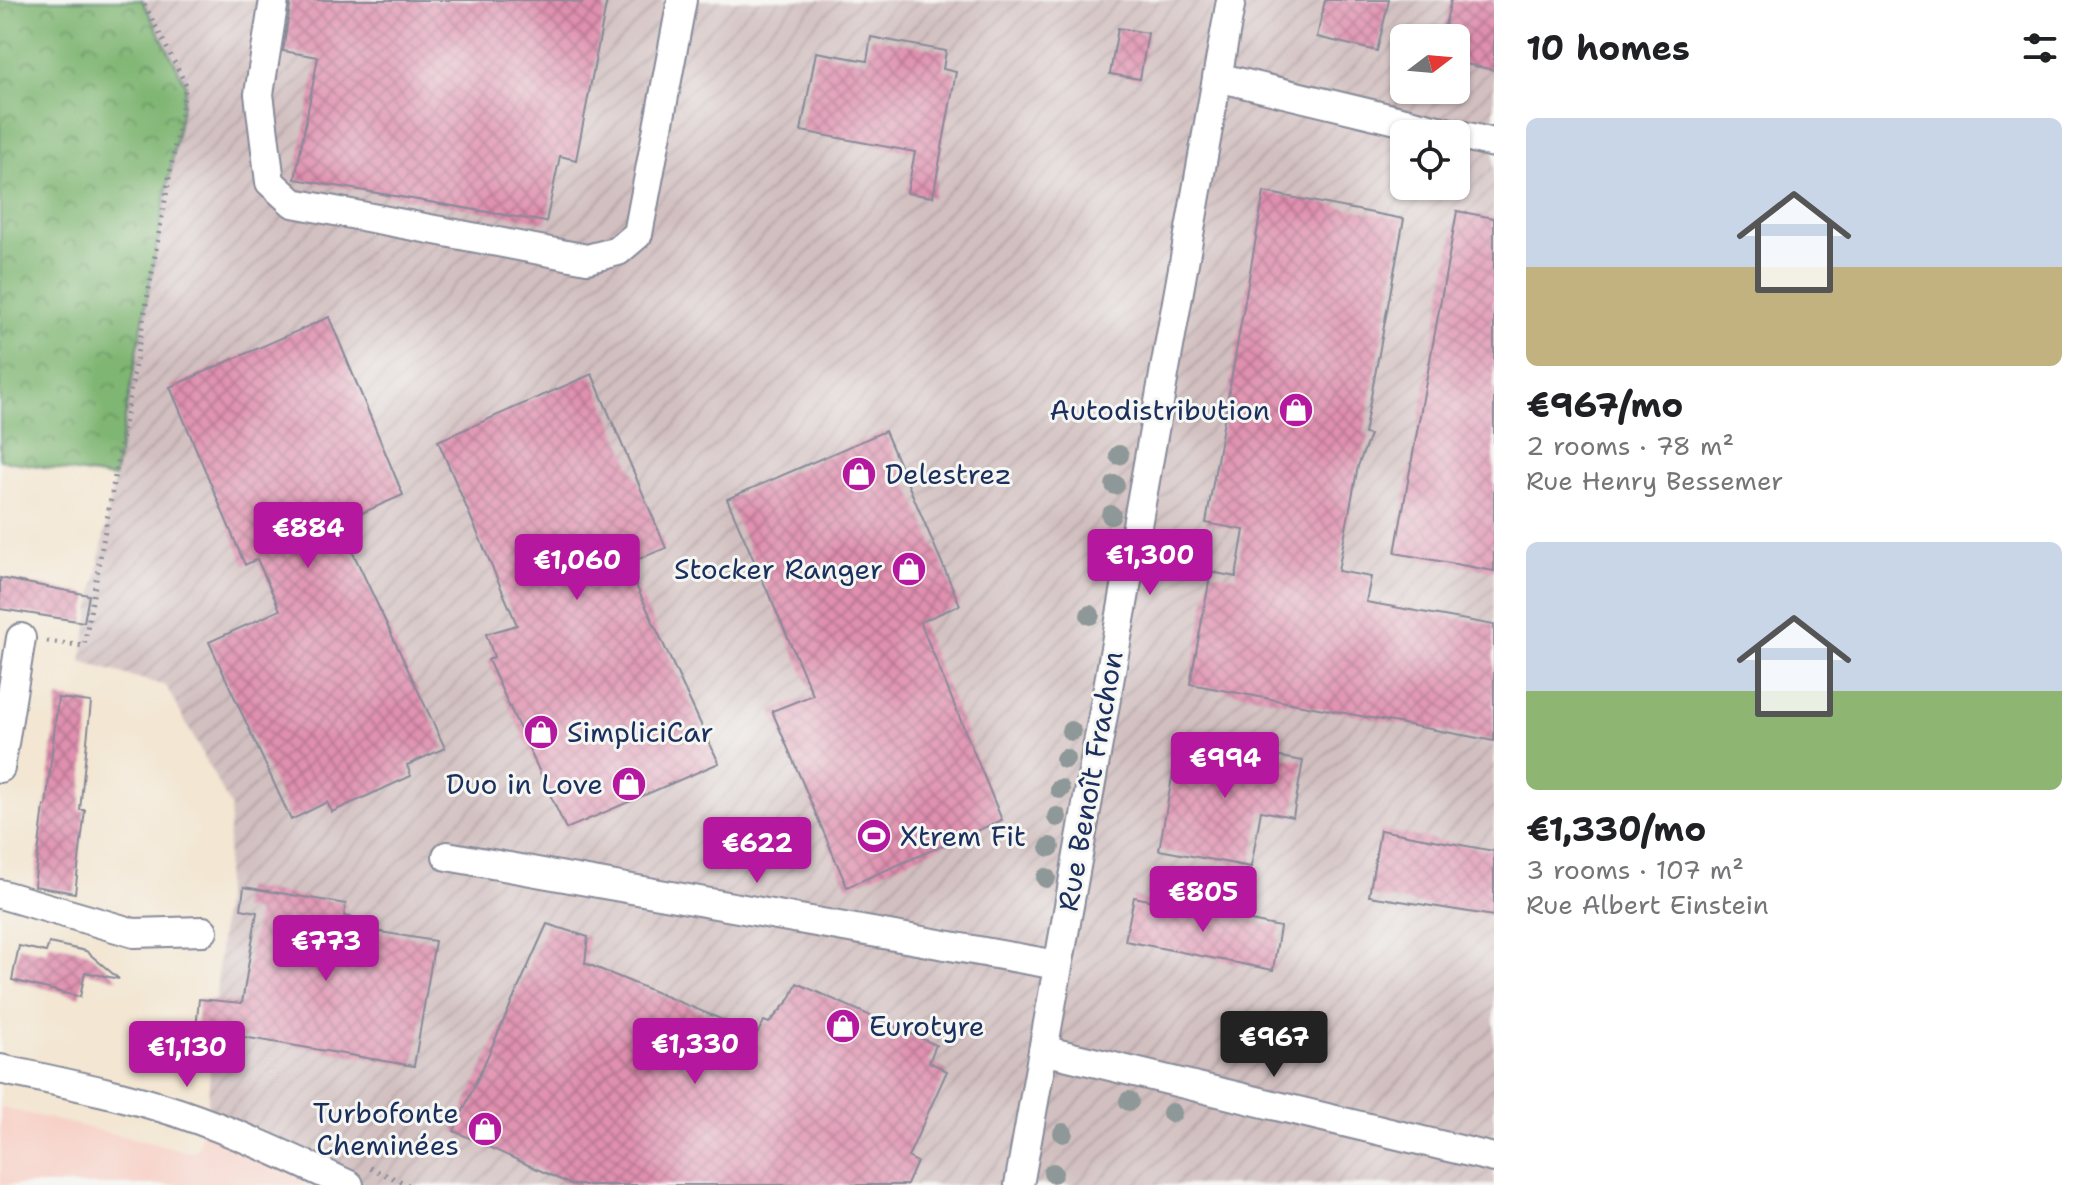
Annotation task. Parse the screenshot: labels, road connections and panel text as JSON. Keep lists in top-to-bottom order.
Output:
{
  "streets": {
    "street": ["Rue Benoît Frachon"]
  },
  "places": {
    "shop": [
      "Autodistribution",
      "Delestrez",
      "Stocker Ranger",
      "SimpliciCar",
      "Duo in Love",
      "Eurotyre",
      "Turbofonte Cheminées"
    ],
    "sports": ["Xtrem Fit"]
  },
  "north": "right",
  "page": {
    "heading": "10 homes",
    "list": [
      {
        "name": "€967/mo",
        "note": "2 rooms · 78 m² · Rue Henry Bessemer"
      },
      {
        "name": "€1,330/mo",
        "note": "3 rooms · 107 m² · Rue Albert Einstein"
      }
    ],
    "price": [
      "€884",
      "€1,300",
      "€1,060",
      "€994",
      "€622",
      "€805",
      "€773",
      "€967",
      "€1,330",
      "€1,130"
    ]
  }
}
